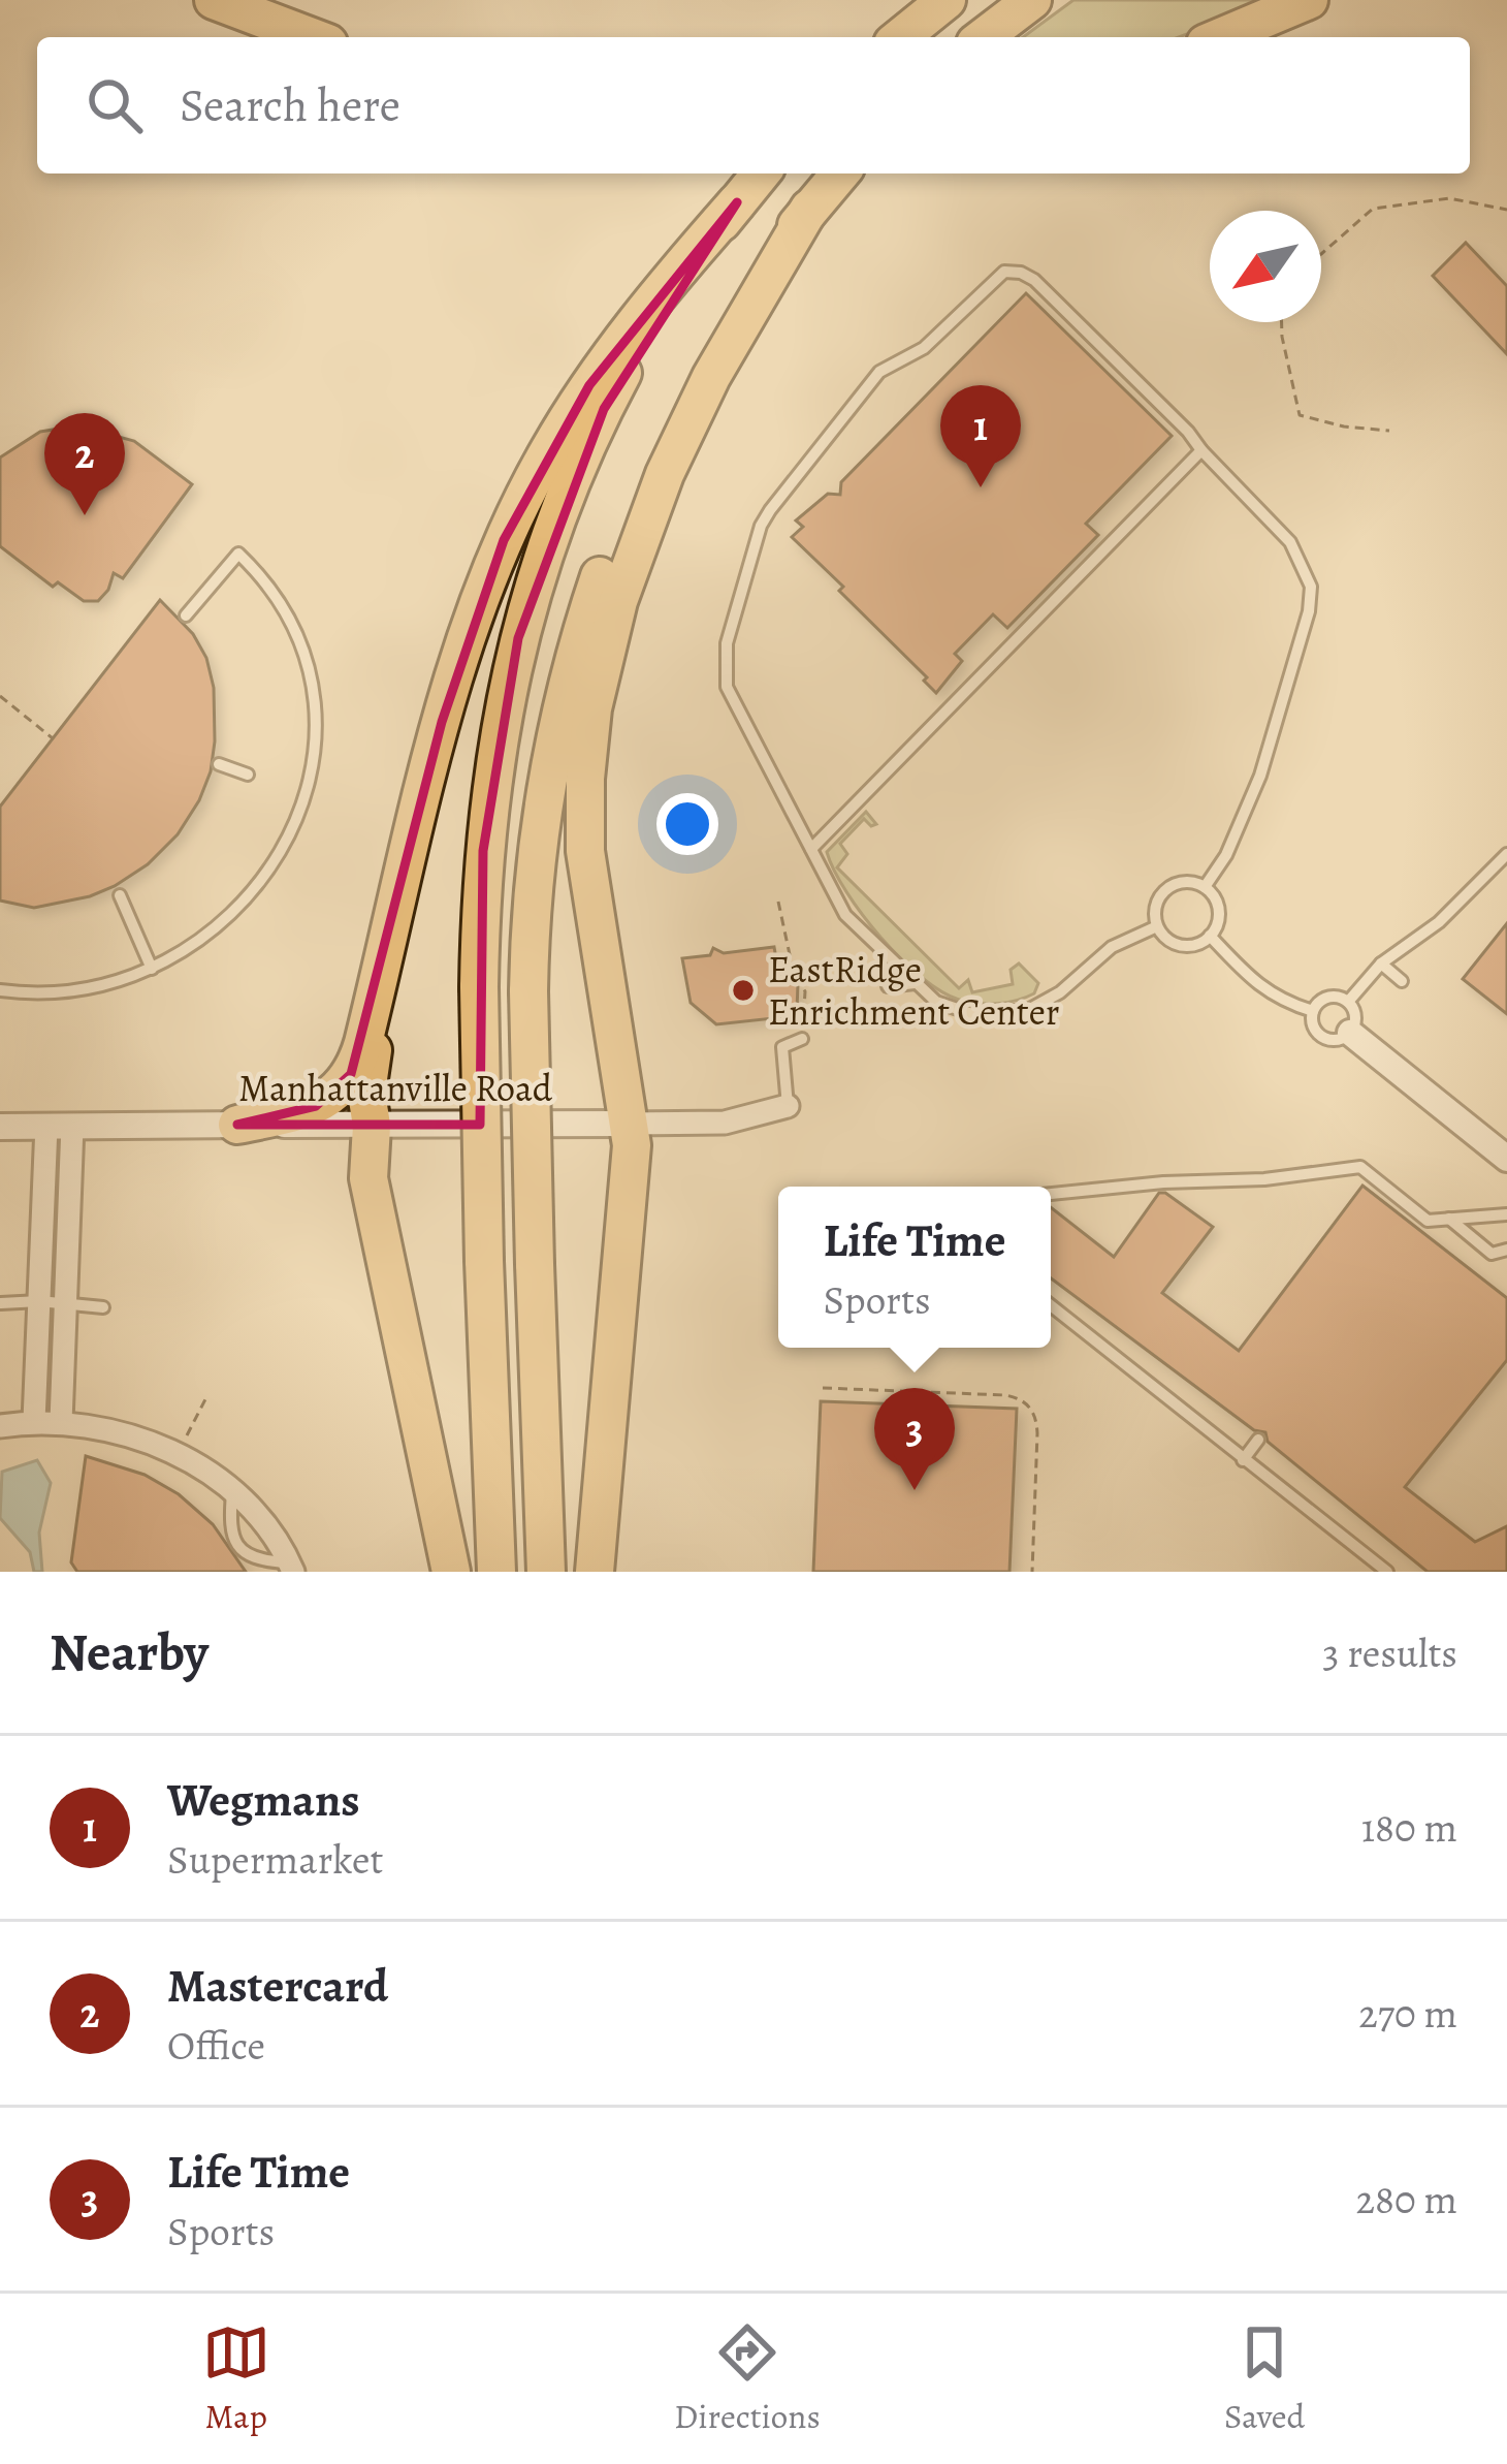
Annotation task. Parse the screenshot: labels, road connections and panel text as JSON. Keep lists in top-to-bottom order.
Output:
{
  "streets": {
    "street": ["Manhattanville Road"]
  },
  "places": ["EastRidge Enrichment Center"],
  "north": "bottom left",
  "page": {
    "search": "Search here",
    "pins": ["1", "2", "3"],
    "popup": ["Life Time", "Sports"],
    "heading": ["Nearby", "3 results"],
    "list": [
      {
        "mark": "1",
        "name": "Wegmans",
        "note": "Supermarket",
        "value": "180 m"
      },
      {
        "mark": "2",
        "name": "Mastercard",
        "note": "Office",
        "value": "270 m"
      },
      {
        "mark": "3",
        "name": "Life Time",
        "note": "Sports",
        "value": "280 m"
      }
    ],
    "nav": ["Map", "Directions", "Saved"]
  }
}
